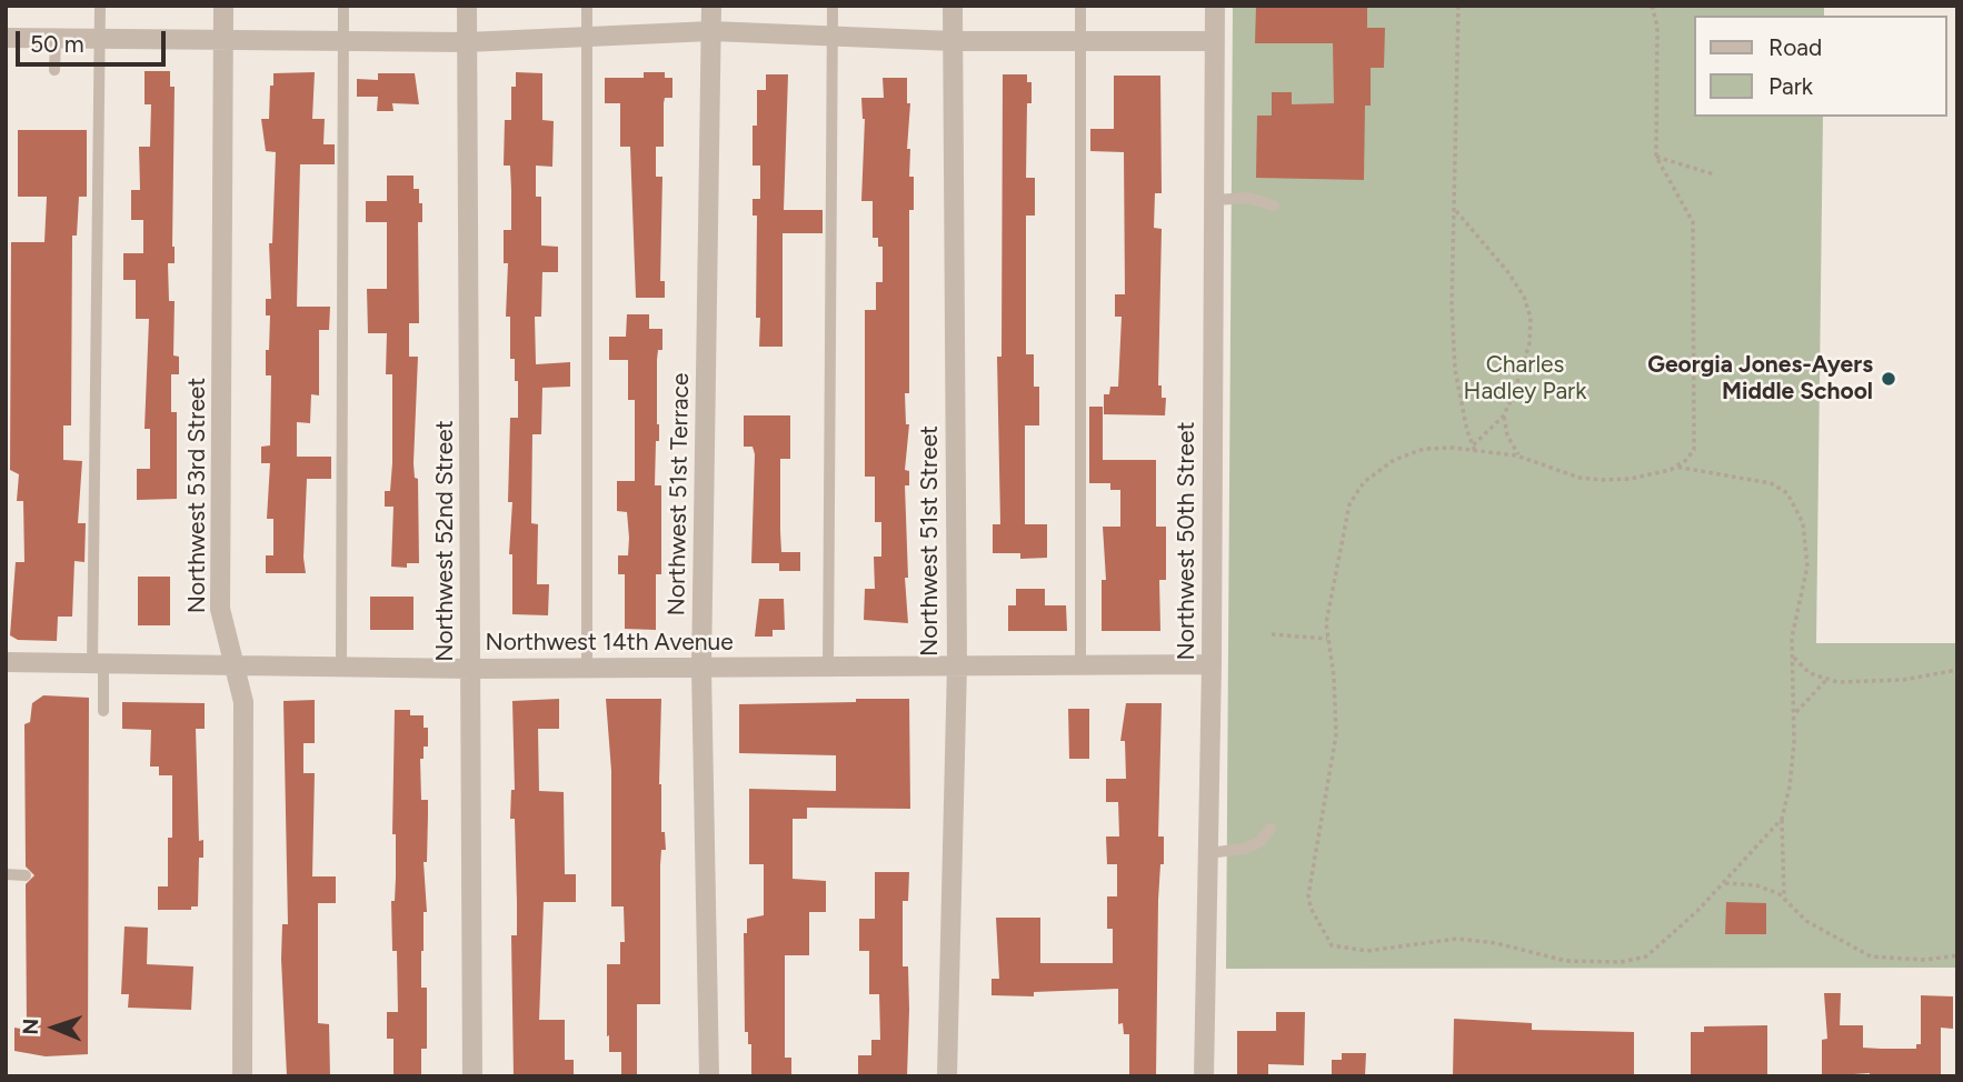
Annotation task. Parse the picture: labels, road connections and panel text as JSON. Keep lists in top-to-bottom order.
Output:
{
  "streets": {
    "street": [
      "Northwest 51st Terrace",
      "Northwest 53rd Street",
      "Northwest 52nd Street",
      "Northwest 51st Street",
      "Northwest 50th Street",
      "Northwest 14th Avenue"
    ]
  },
  "crossings": [
    ["Northwest 51st Terrace", "Northwest 14th Avenue"],
    ["Northwest 53rd Street", "Northwest 14th Avenue"],
    ["Northwest 52nd Street", "Northwest 14th Avenue"],
    ["Northwest 51st Street", "Northwest 14th Avenue"],
    ["Northwest 50th Street", "Northwest 14th Avenue"]
  ],
  "parks": ["Charles Hadley Park"],
  "places": ["Georgia Jones-Ayers Middle School"],
  "legend": ["Road", "Park"],
  "scale_bar": "50 m",
  "north": "left"
}
